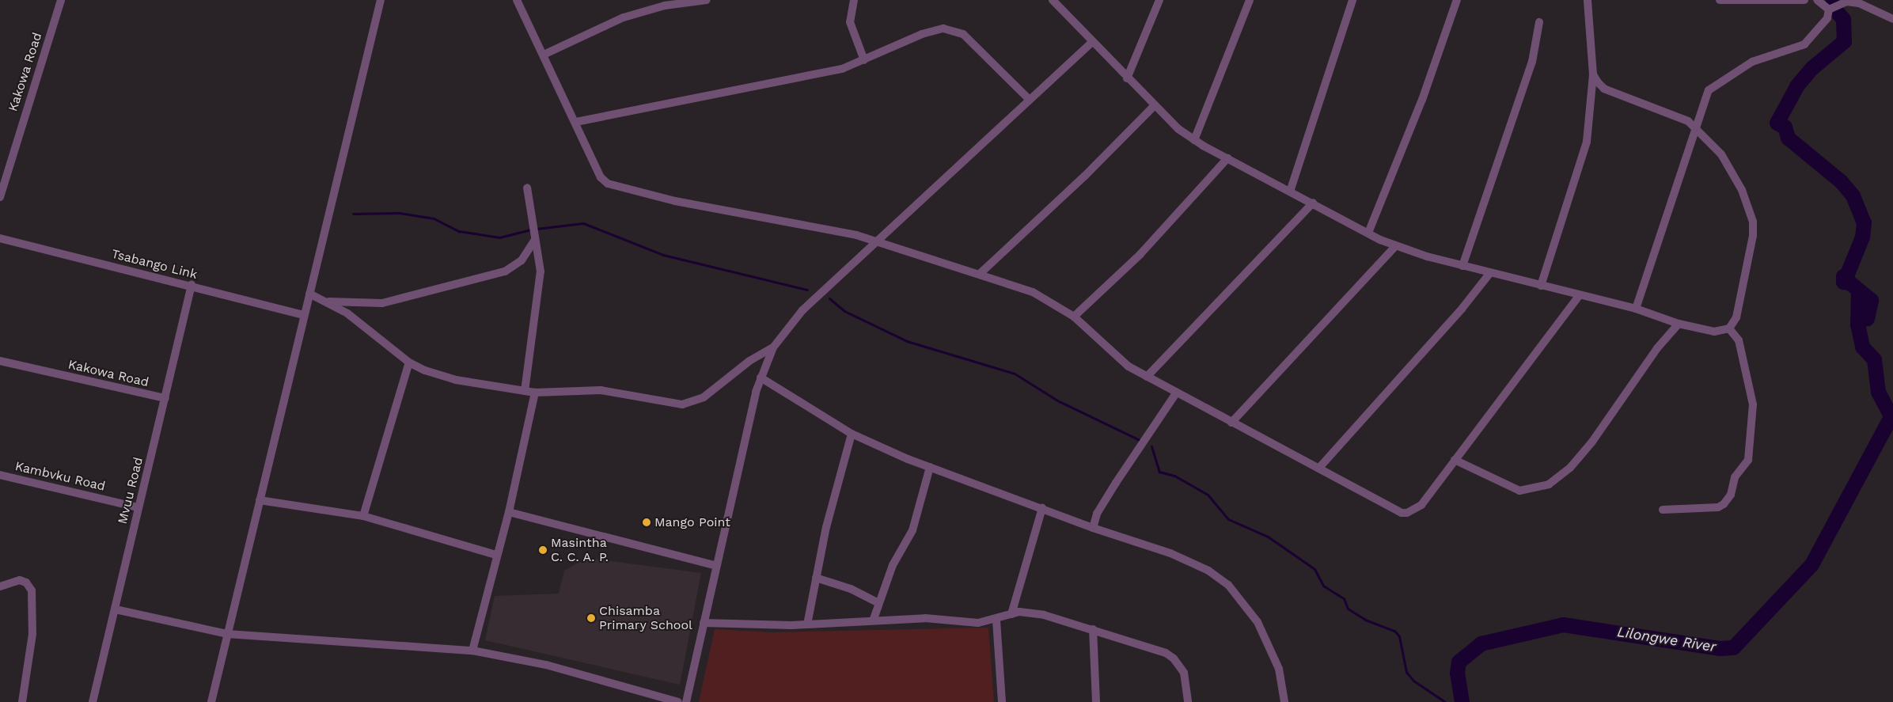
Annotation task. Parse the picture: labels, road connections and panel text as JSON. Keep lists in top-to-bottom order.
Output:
{
  "streets": {
    "street": [
      "Kakowa Road",
      "Tsabango Link",
      "Kambvku Road",
      "Mvuu Road"
    ]
  },
  "crossings": [
    ["Kakowa Road", "Mvuu Road"],
    ["Tsabango Link", "Mvuu Road"],
    ["Kambvku Road", "Mvuu Road"]
  ],
  "water": ["Lilongwe River"],
  "places": ["Mango Point", "Masintha C. C. A. P.", "Chisamba Primary School"]
}
